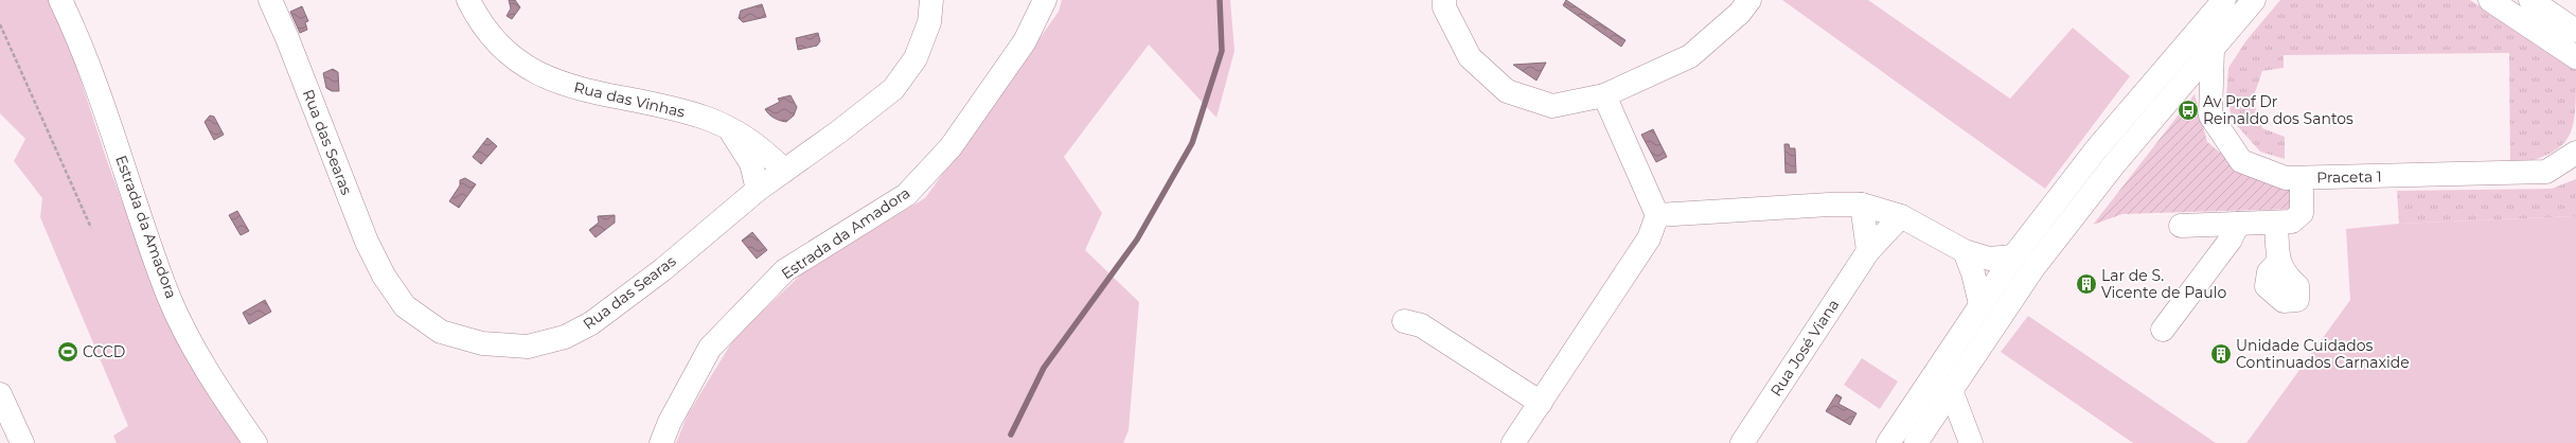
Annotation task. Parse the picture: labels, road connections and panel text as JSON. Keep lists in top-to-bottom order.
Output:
{
  "streets": {
    "street": [
      "Rua das Vinhas",
      "Rua das Searas",
      "Praceta 1",
      "Estrada da Amadora",
      "Rua José Viana"
    ]
  },
  "crossings": [
    ["Rua das Vinhas", "Rua das Searas"]
  ],
  "places": {
    "bus stop": ["Av Prof Dr Reinaldo dos Santos"],
    "building": ["Lar de S. Vicente de Paulo", "Unidade Cuidados Continuados Carnaxide"],
    "sports": ["CCCD"]
  }
}
